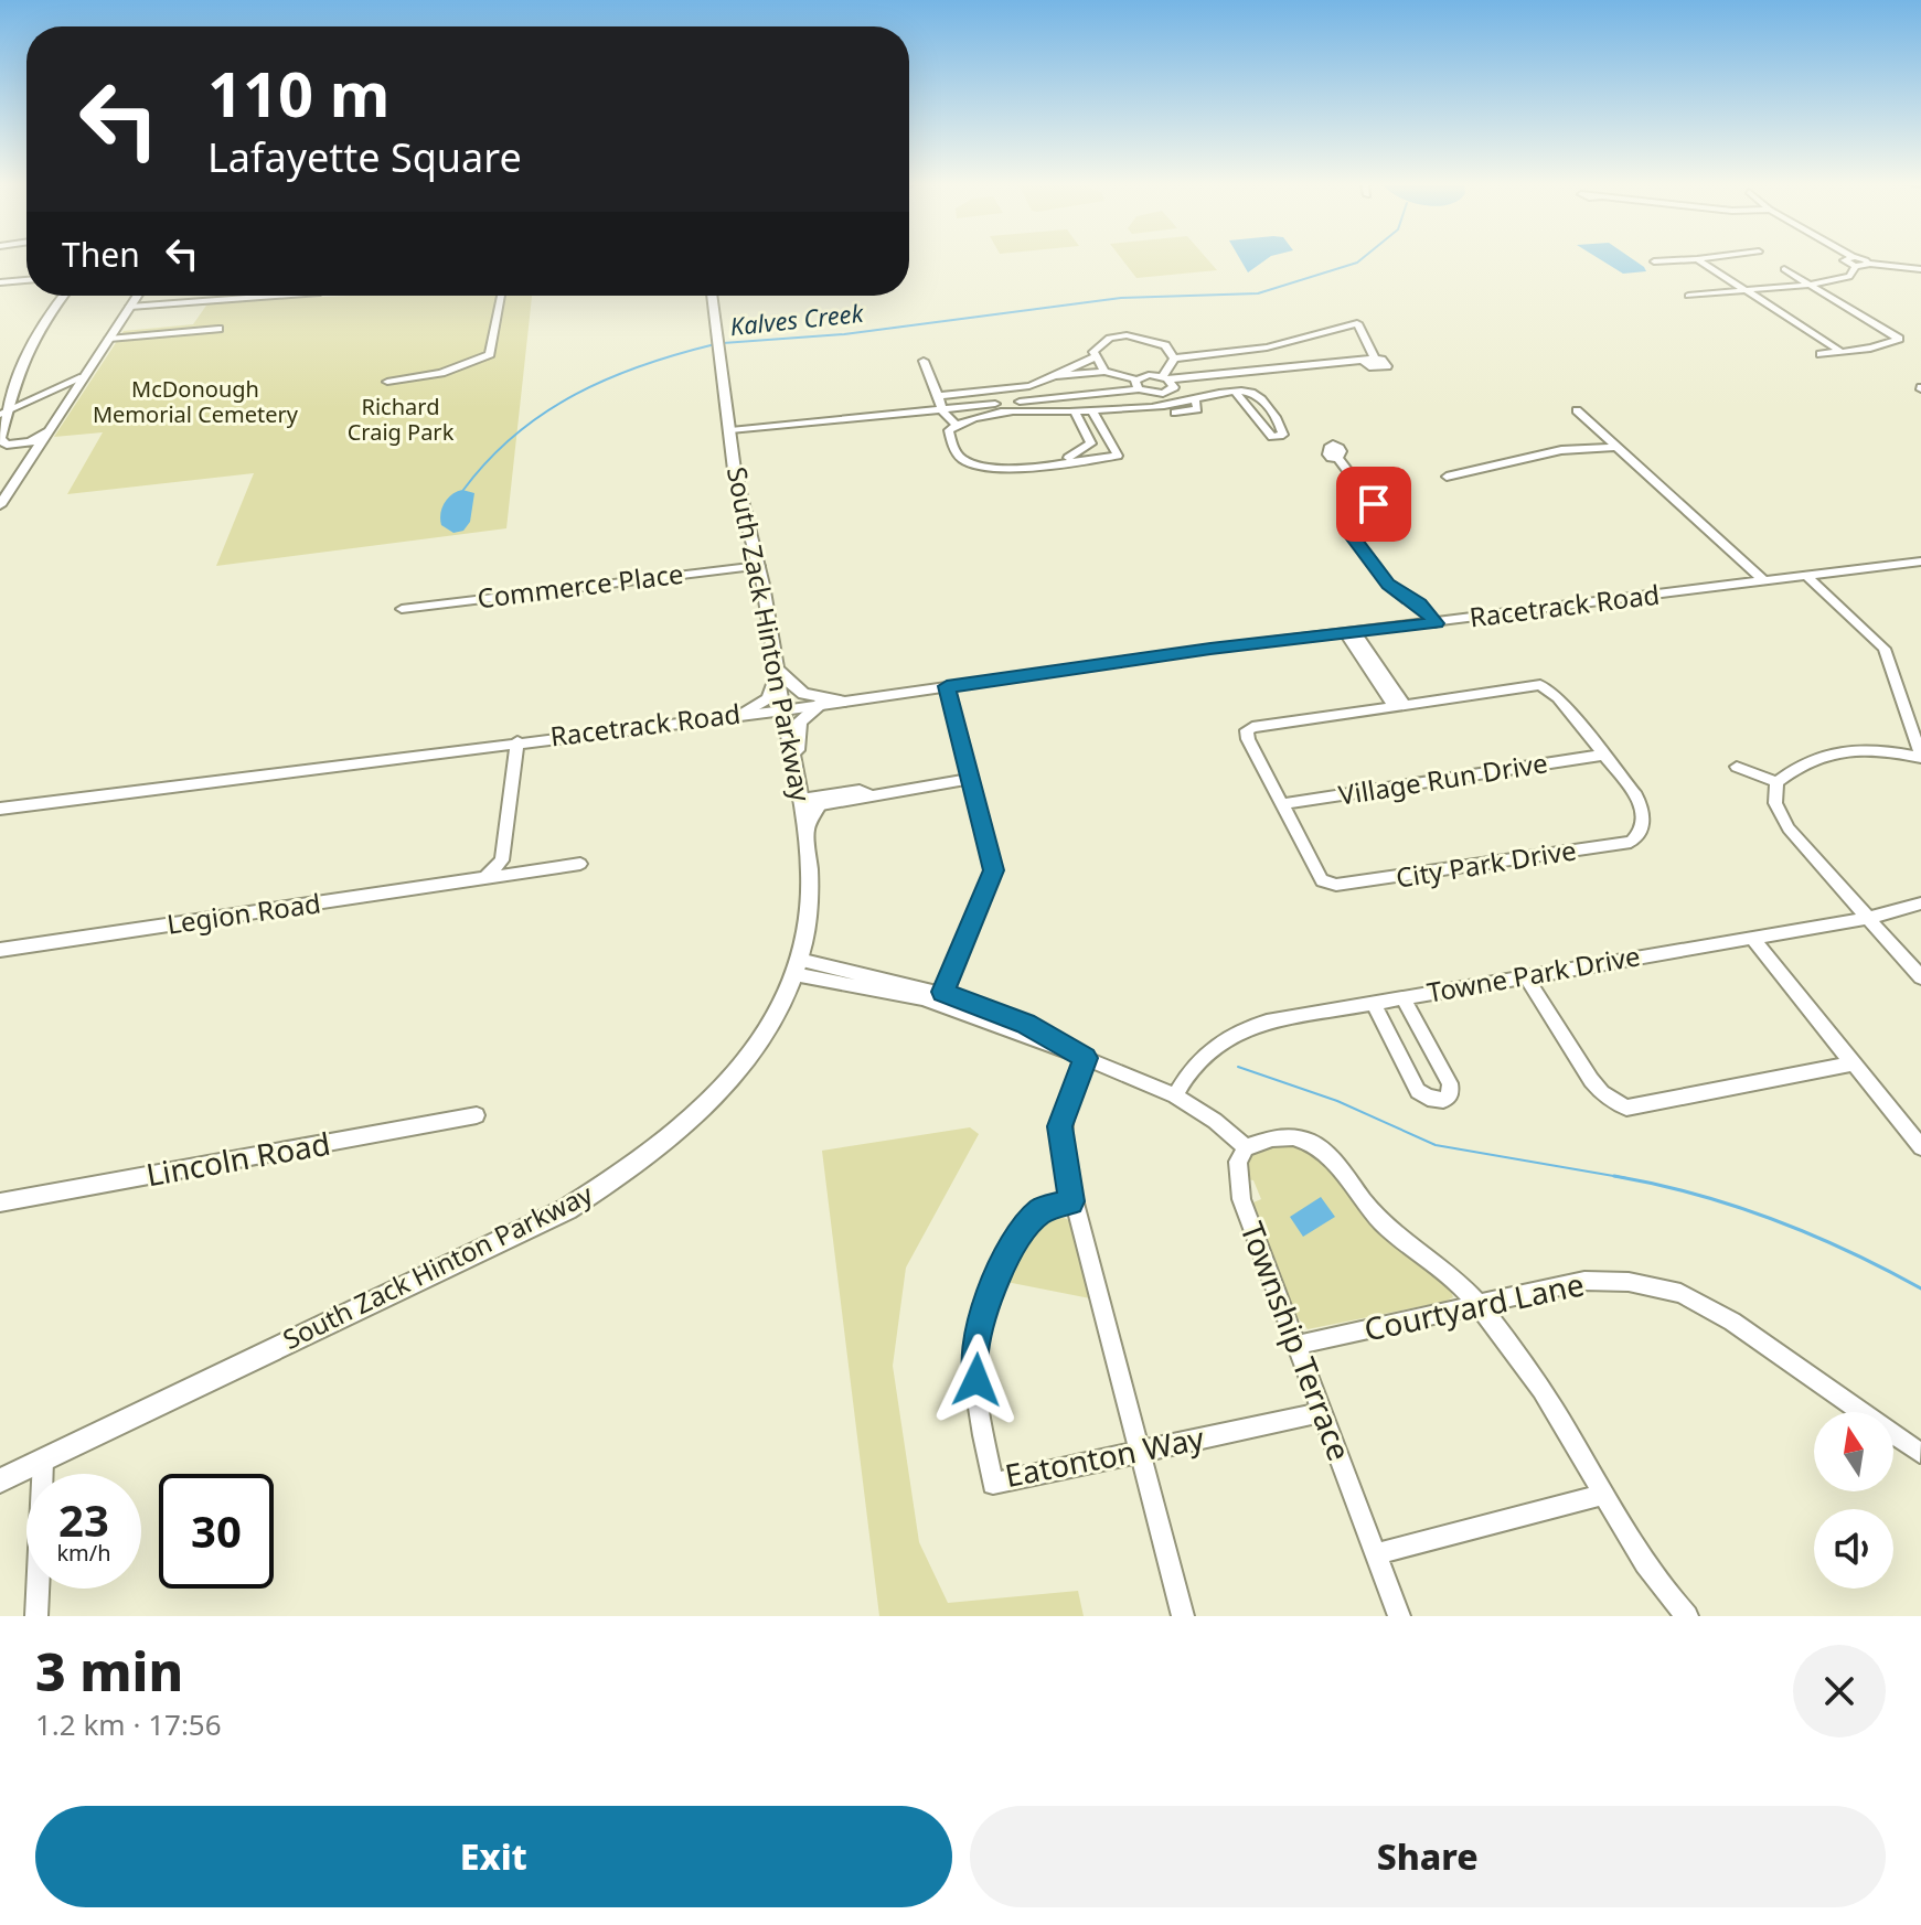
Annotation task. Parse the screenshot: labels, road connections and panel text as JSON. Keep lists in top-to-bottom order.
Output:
{
  "streets": {
    "main road": ["South Zack Hinton Parkway"],
    "street": [
      "Commerce Place",
      "Racetrack Road",
      "Village Run Drive",
      "City Park Drive",
      "Legion Road",
      "Towne Park Drive",
      "Lincoln Road",
      "Courtyard Lane",
      "Township Terrace",
      "Eatonton Way"
    ]
  },
  "crossings": [
    ["Commerce Place", "South Zack Hinton Parkway"],
    ["Racetrack Road", "South Zack Hinton Parkway"],
    ["Village Run Drive", "City Park Drive"],
    ["Courtyard Lane", "Township Terrace"],
    ["Township Terrace", "Eatonton Way"]
  ],
  "water": ["Kalves Creek"],
  "parks": ["McDonough Memorial Cemetery", "Richard Craig Park"],
  "north": "top",
  "page": {
    "turn": ["110 m", "Lafayette Square"],
    "then": "Then",
    "speed": "23 km/h",
    "limit": "30",
    "heading": ["3 min", "1.2 km · 17:56"],
    "buttons": ["Exit", "Share"]
  }
}
